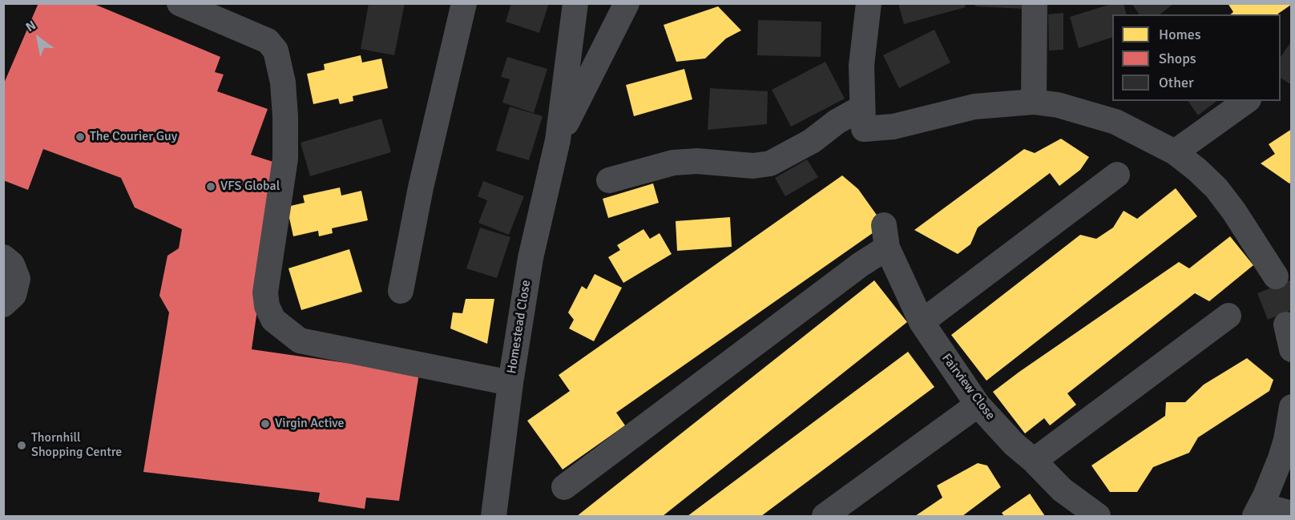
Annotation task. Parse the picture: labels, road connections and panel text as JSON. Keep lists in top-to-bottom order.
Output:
{
  "streets": {
    "street": ["Homestead Close", "Fairview Close"]
  },
  "places": [
    "The Courier Guy",
    "VFS Global",
    "Virgin Active",
    "Thornhill Shopping Centre"
  ],
  "legend": ["Homes", "Shops", "Other"],
  "north": "top left"
}
